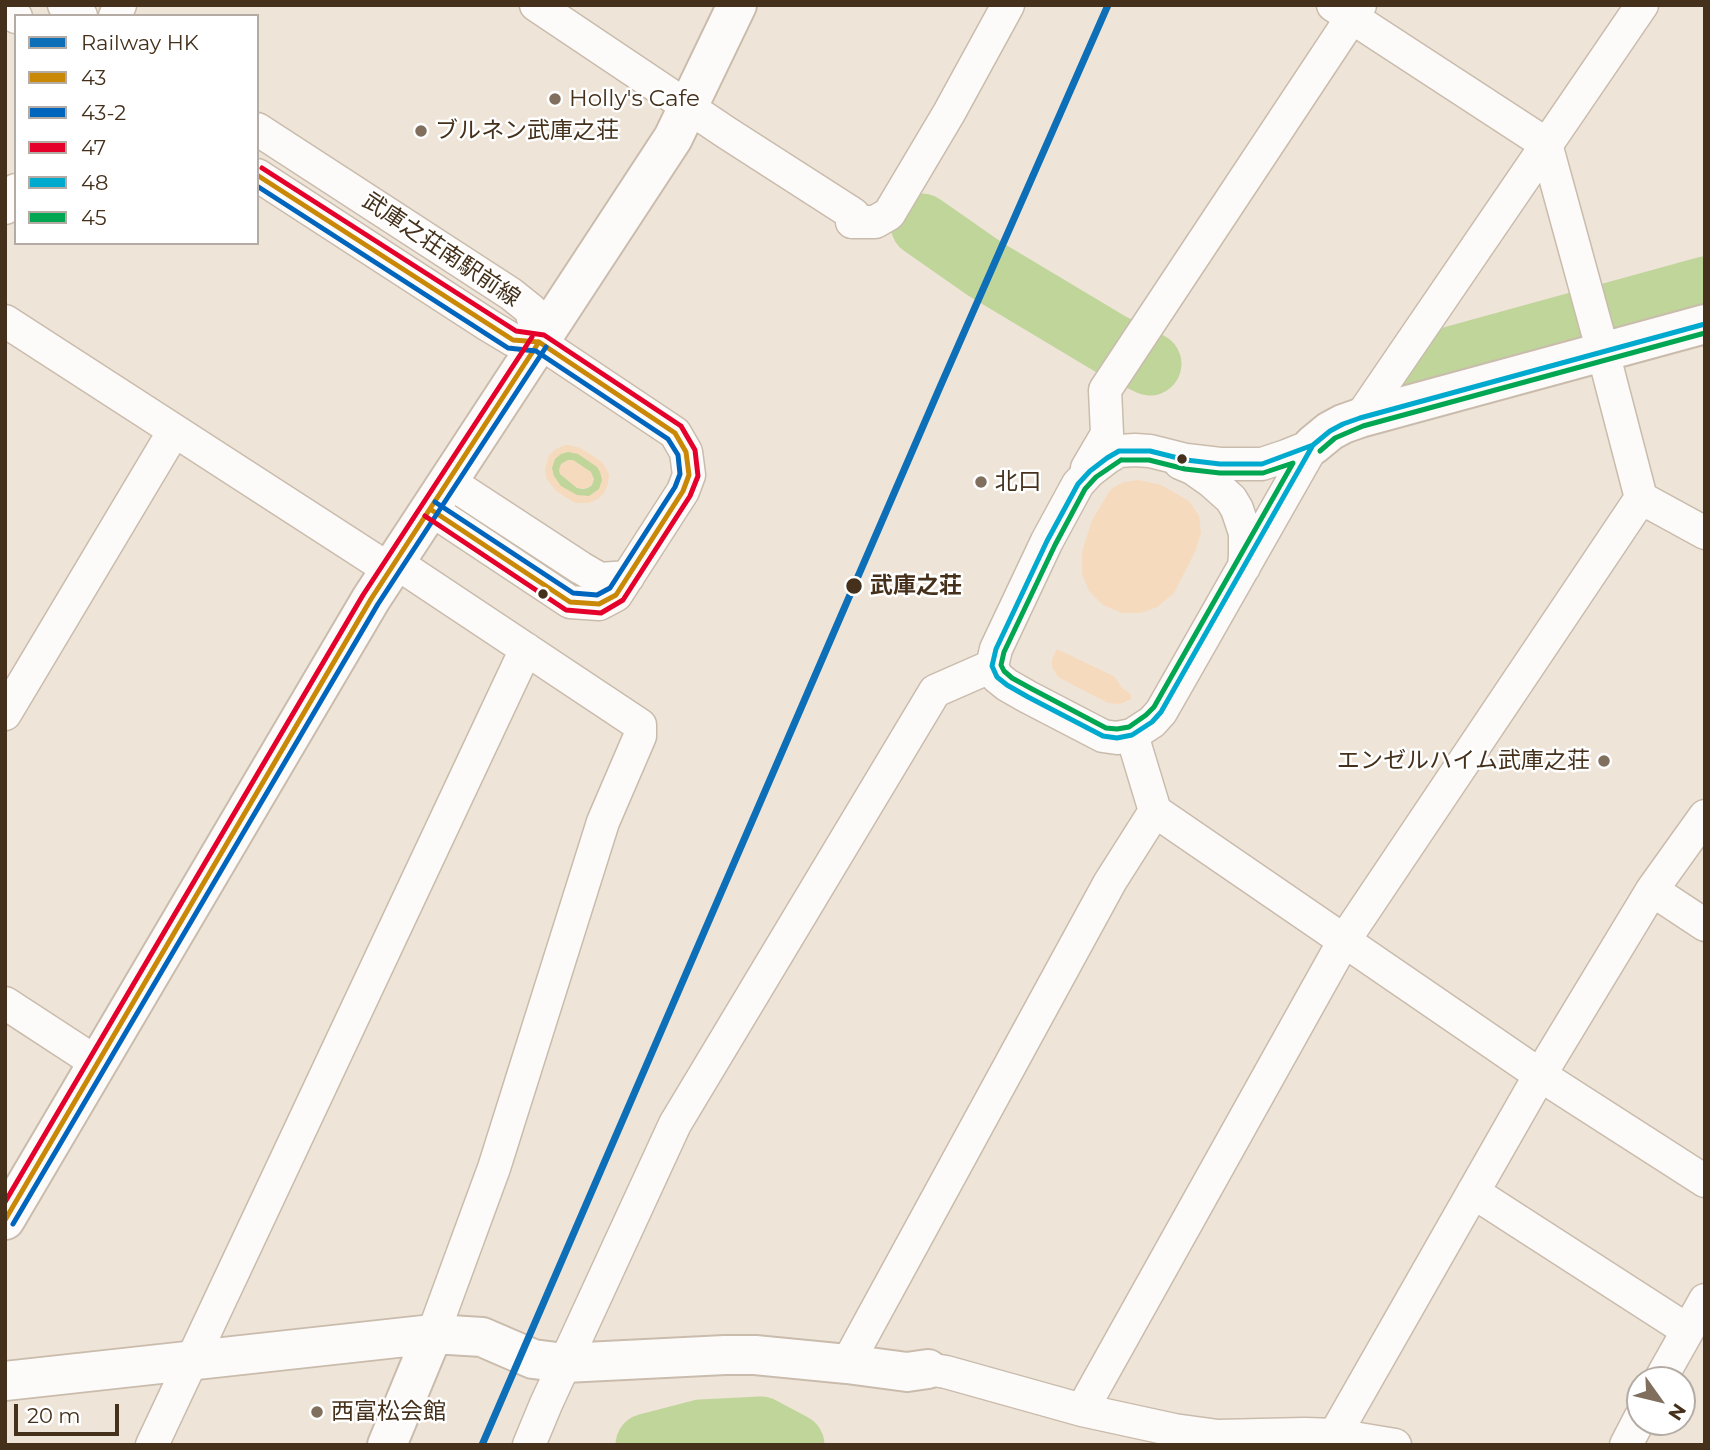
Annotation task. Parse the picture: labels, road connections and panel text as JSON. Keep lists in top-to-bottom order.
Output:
{
  "streets": {
    "street": ["武庫之荘南駅前線"]
  },
  "places": [
    "Holly's Cafe",
    "ブルネン武庫之荘",
    "北口",
    "武庫之荘",
    "エンゼルハイム武庫之荘",
    "西富松会館"
  ],
  "lines": [
    "rail line HK",
    "transit line 47",
    "transit line 43",
    "transit line 43-2",
    "transit line 48",
    "transit line 45"
  ],
  "legend": [
    "Railway HK",
    "43",
    "43-2",
    "47",
    "48",
    "45"
  ],
  "scale_bar": "20 m",
  "north": "bottom right"
}
